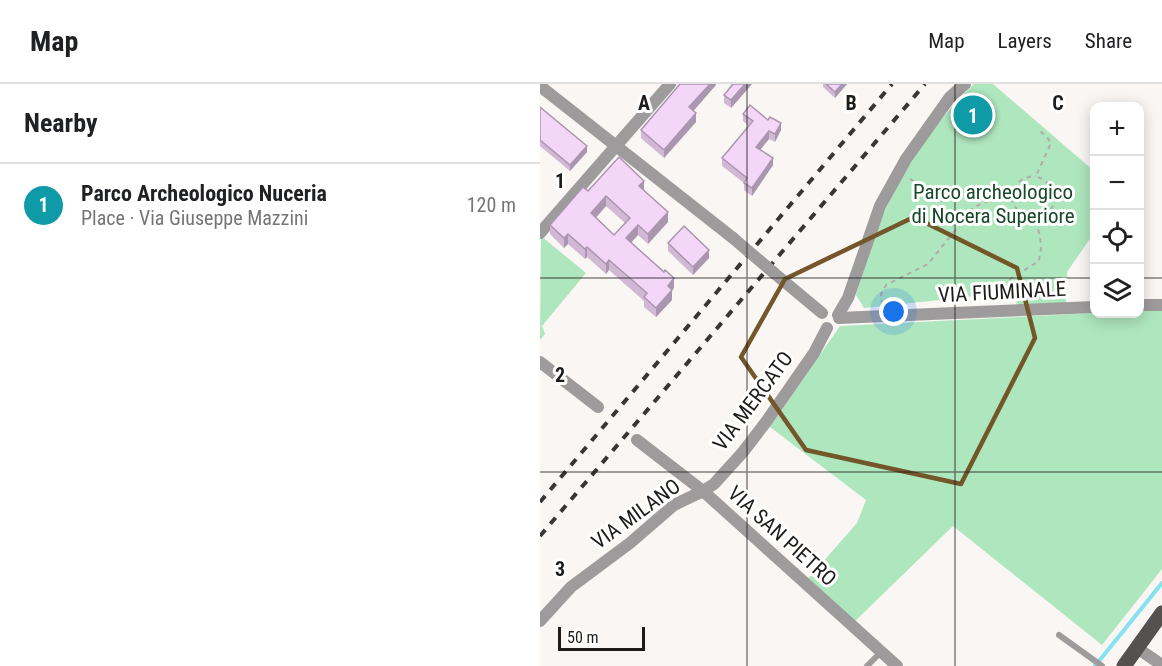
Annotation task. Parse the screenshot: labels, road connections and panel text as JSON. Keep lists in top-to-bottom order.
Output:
{
  "streets": {
    "street": [
      "VIA FIUMINALE",
      "VIA MERCATO",
      "VIA MILANO",
      "VIA SAN PIETRO"
    ]
  },
  "crossings": [
    ["VIA FIUMINALE", "VIA MERCATO"],
    ["VIA MERCATO", "VIA MILANO"],
    ["VIA MERCATO", "VIA SAN PIETRO"],
    ["VIA MILANO", "VIA SAN PIETRO"]
  ],
  "parks": ["Parco archeologico di Nocera Superiore"],
  "scale_bar": "50 m",
  "page": {
    "header": "Map",
    "nav": ["Map", "Layers", "Share"],
    "heading": "Nearby",
    "pins": "1",
    "map_buttons": ["+", "−"],
    "list": [
      {
        "mark": "1",
        "name": "Parco Archeologico Nuceria",
        "note": "Place · Via Giuseppe Mazzini",
        "value": "120 m"
      }
    ],
    "scale": "50 m"
  },
  "grid": {
    "columns": ["A", "B", "C"],
    "rows": ["1", "2", "3"]
  }
}
